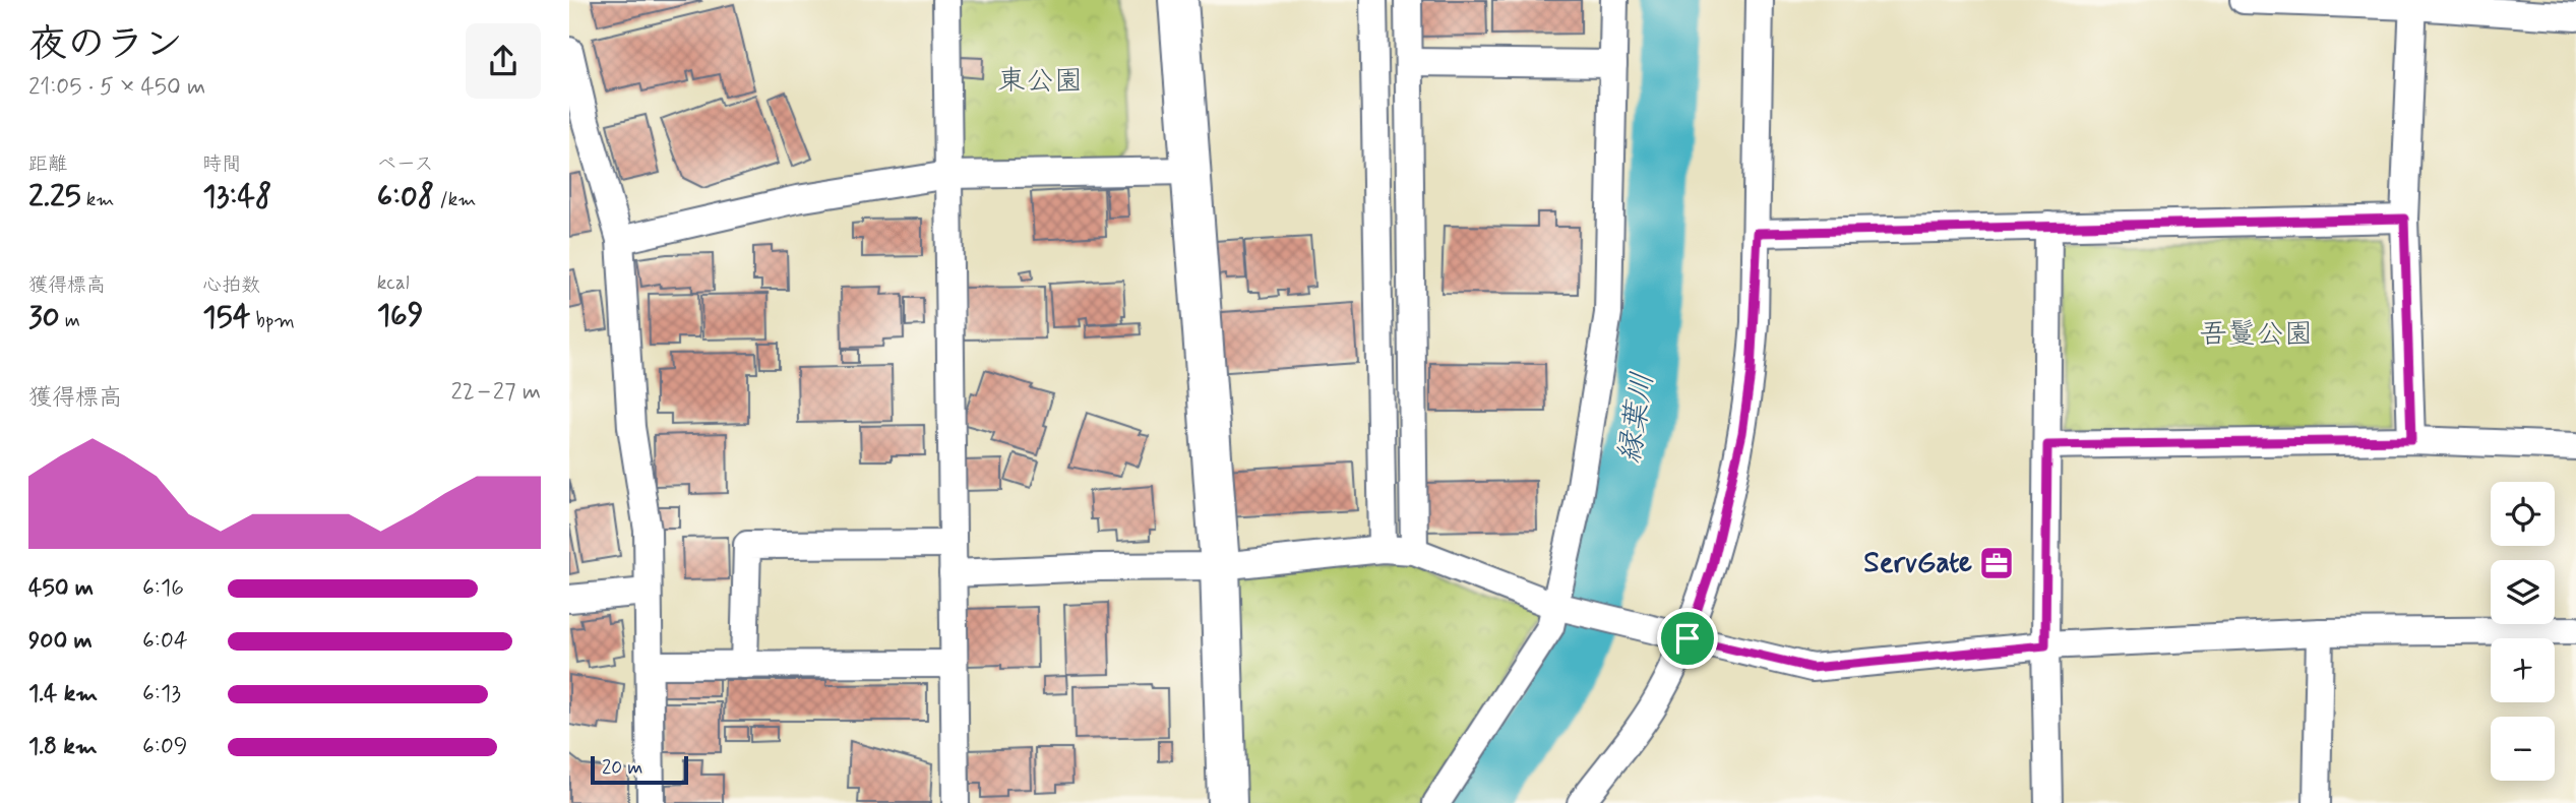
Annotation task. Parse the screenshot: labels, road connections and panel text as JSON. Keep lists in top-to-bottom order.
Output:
{
  "water": ["縁葉川"],
  "parks": ["東公園", "吾鬘公園"],
  "places": {
    "office": ["ServGate"]
  },
  "scale_bar": "20 m",
  "page": {
    "heading": ["夜のラン", "21:05 · 5 × 450 m"],
    "stats": [
      ["距離", "2.25 km"],
      ["時間", "13:48"],
      ["ペース", "6:08 /km"],
      ["獲得標高", "30 m"],
      ["心拍数", "154 bpm"],
      ["kcal", "169"]
    ],
    "chart": ["獲得標高", "22–27 m"],
    "map_buttons": ["+", "−"],
    "list": [
      {
        "name": "450 m",
        "note": "6:16"
      },
      {
        "name": "900 m",
        "note": "6:04"
      },
      {
        "name": "1.4 km",
        "note": "6:13"
      },
      {
        "name": "1.8 km",
        "note": "6:09"
      }
    ],
    "scale": "20 m"
  }
}
